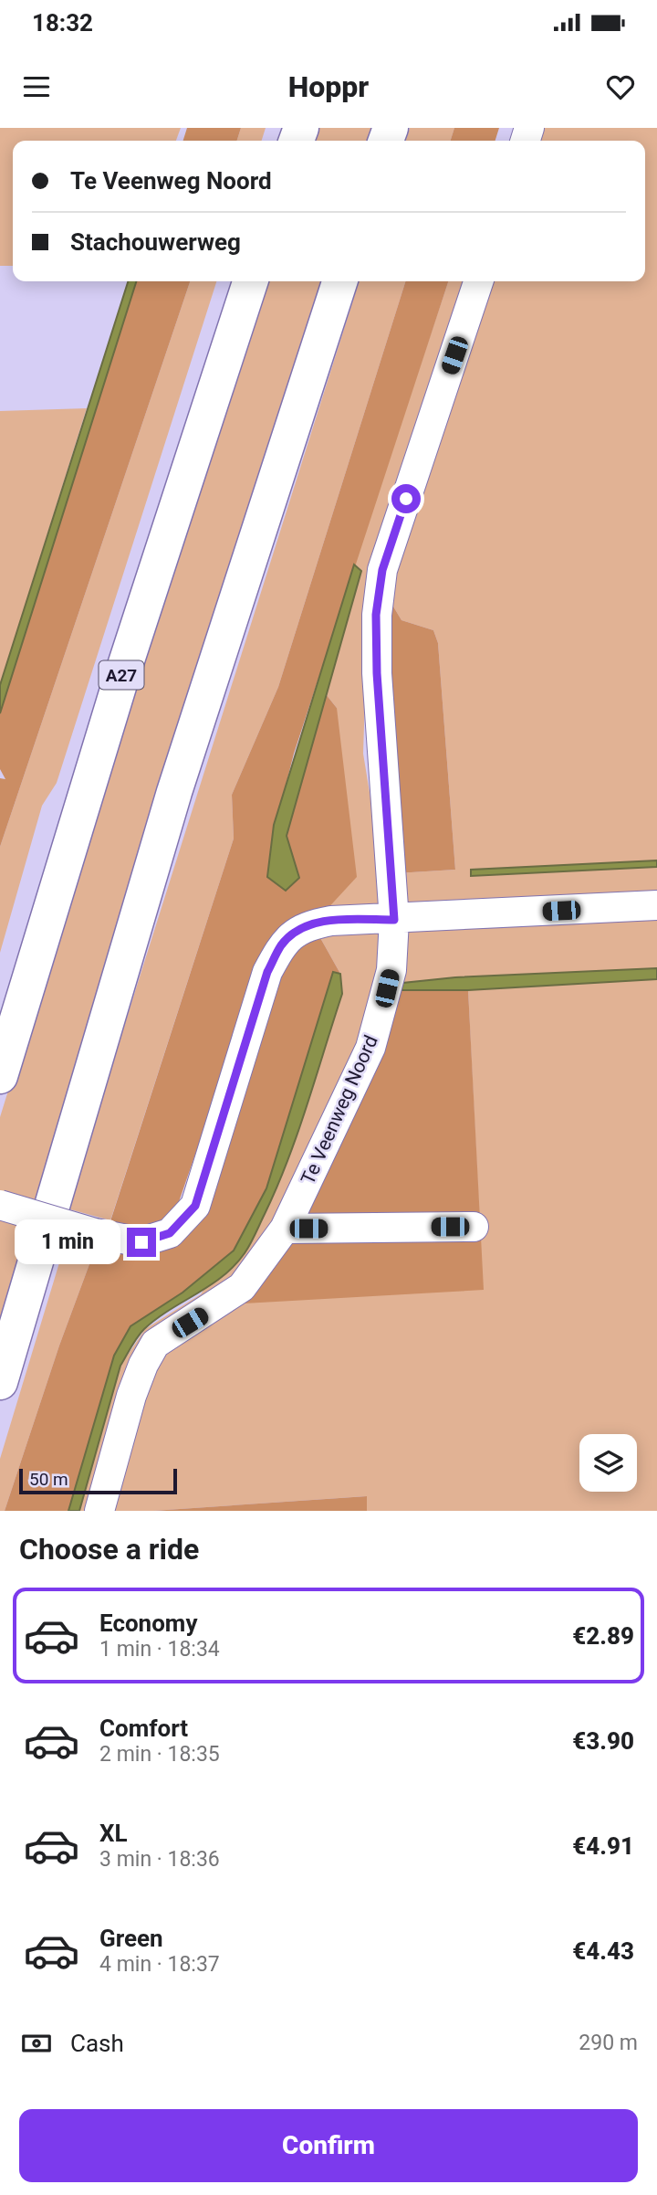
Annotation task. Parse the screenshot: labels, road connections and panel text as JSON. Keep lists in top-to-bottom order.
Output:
{
  "streets": {
    "highway": ["A27"],
    "street": ["Te Veenweg Noord"]
  },
  "scale_bar": "50 m",
  "page": {
    "status": "18:32",
    "header": "Hoppr",
    "banner": ["Te Veenweg Noord", "Stachouwerweg"],
    "bubble": "1 min",
    "scale": "50 m",
    "heading": "Choose a ride",
    "list": [
      {
        "name": "Economy",
        "note": "1 min · 18:34",
        "value": "€2.89"
      },
      {
        "name": "Comfort",
        "note": "2 min · 18:35",
        "value": "€3.90"
      },
      {
        "name": "XL",
        "note": "3 min · 18:36",
        "value": "€4.91"
      },
      {
        "name": "Green",
        "note": "4 min · 18:37",
        "value": "€4.43"
      }
    ],
    "pay": ["Cash", "290 m"],
    "buttons": "Confirm"
  }
}
